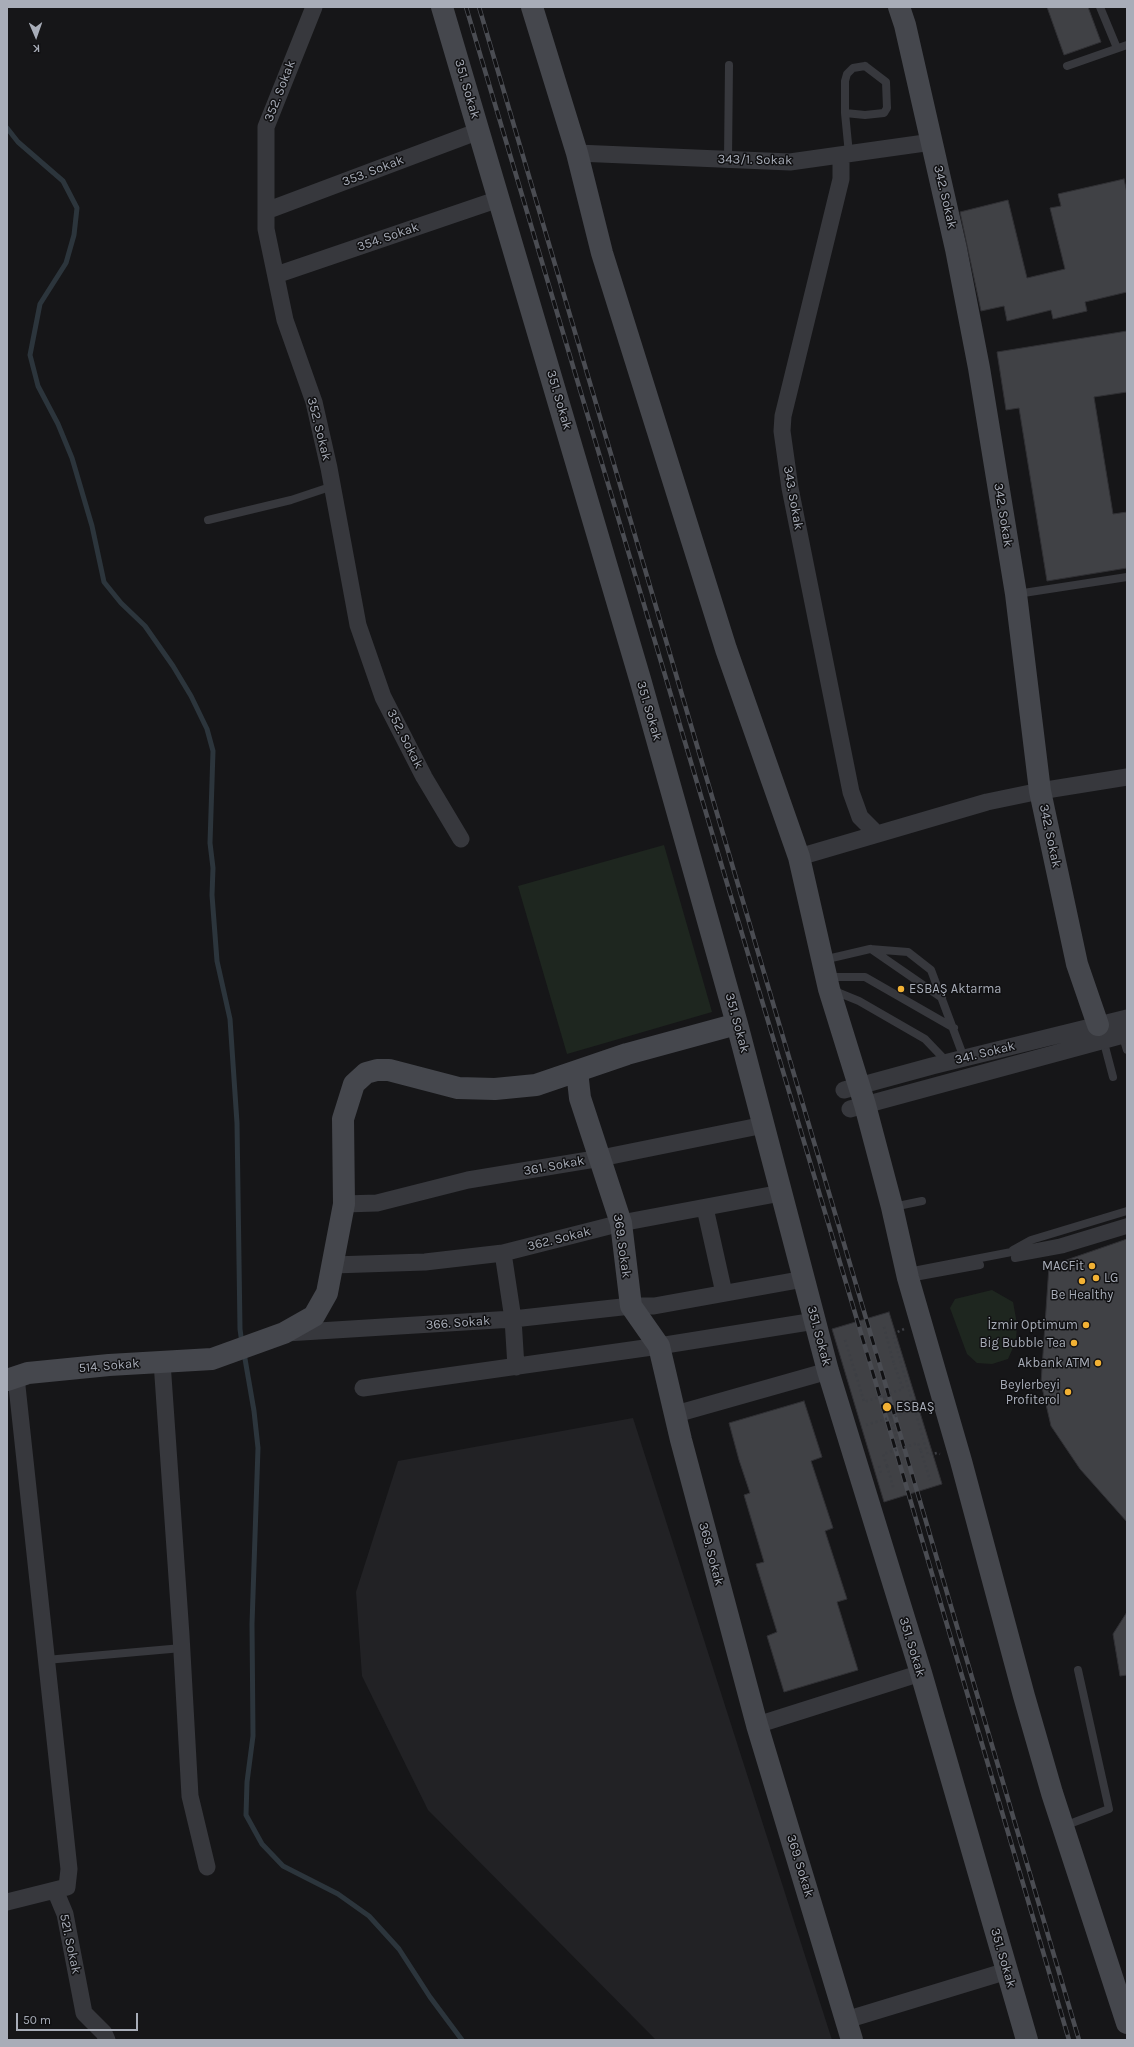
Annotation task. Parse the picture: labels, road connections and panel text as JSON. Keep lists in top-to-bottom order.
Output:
{
  "streets": {
    "street": [
      "351. Sokak",
      "352. Sokak",
      "343/1. Sokak",
      "353. Sokak",
      "342. Sokak",
      "354. Sokak",
      "343. Sokak",
      "341. Sokak",
      "361. Sokak",
      "362. Sokak",
      "369. Sokak",
      "366. Sokak",
      "514. Sokak",
      "521. Sokak"
    ]
  },
  "crossings": [
    ["351. Sokak", "353. Sokak"],
    ["351. Sokak", "354. Sokak"],
    ["351. Sokak", "361. Sokak"],
    ["351. Sokak", "362. Sokak"],
    ["351. Sokak", "366. Sokak"],
    ["351. Sokak", "514. Sokak"],
    ["352. Sokak", "353. Sokak"],
    ["352. Sokak", "354. Sokak"],
    ["343/1. Sokak", "342. Sokak"],
    ["343/1. Sokak", "343. Sokak"],
    ["342. Sokak", "341. Sokak"],
    ["361. Sokak", "369. Sokak"],
    ["361. Sokak", "514. Sokak"],
    ["362. Sokak", "369. Sokak"],
    ["362. Sokak", "514. Sokak"],
    ["369. Sokak", "366. Sokak"],
    ["369. Sokak", "514. Sokak"],
    ["366. Sokak", "514. Sokak"]
  ],
  "places": [
    "ESBAŞ Aktarma",
    "MACFit",
    "LG",
    "Be Healthy",
    "İzmir Optimum",
    "Big Bubble Tea",
    "Akbank ATM",
    "Beylerbeyi Profiterol",
    "ESBAŞ"
  ],
  "scale_bar": "50 m",
  "north": "bottom"
}
